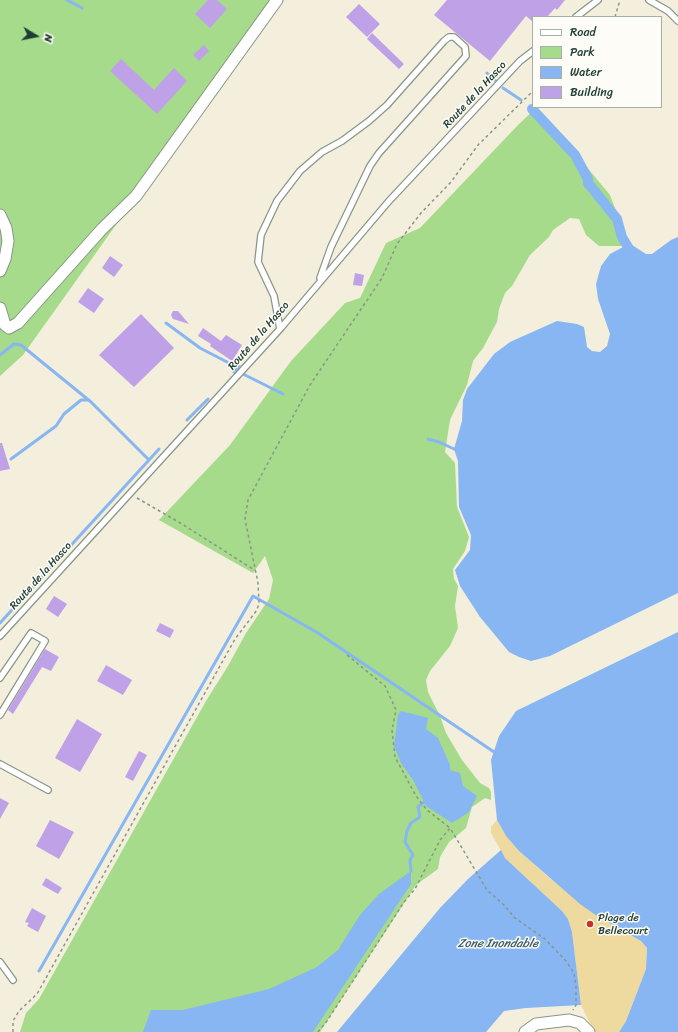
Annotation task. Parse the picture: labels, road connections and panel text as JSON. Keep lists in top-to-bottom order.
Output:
{
  "streets": {
    "lane": ["Route de la Hasco"]
  },
  "water": ["Zone Inondable"],
  "places": ["Plage de Bellecourt"],
  "legend": [
    "Road",
    "Park",
    "Water",
    "Building"
  ],
  "north": "right"
}
